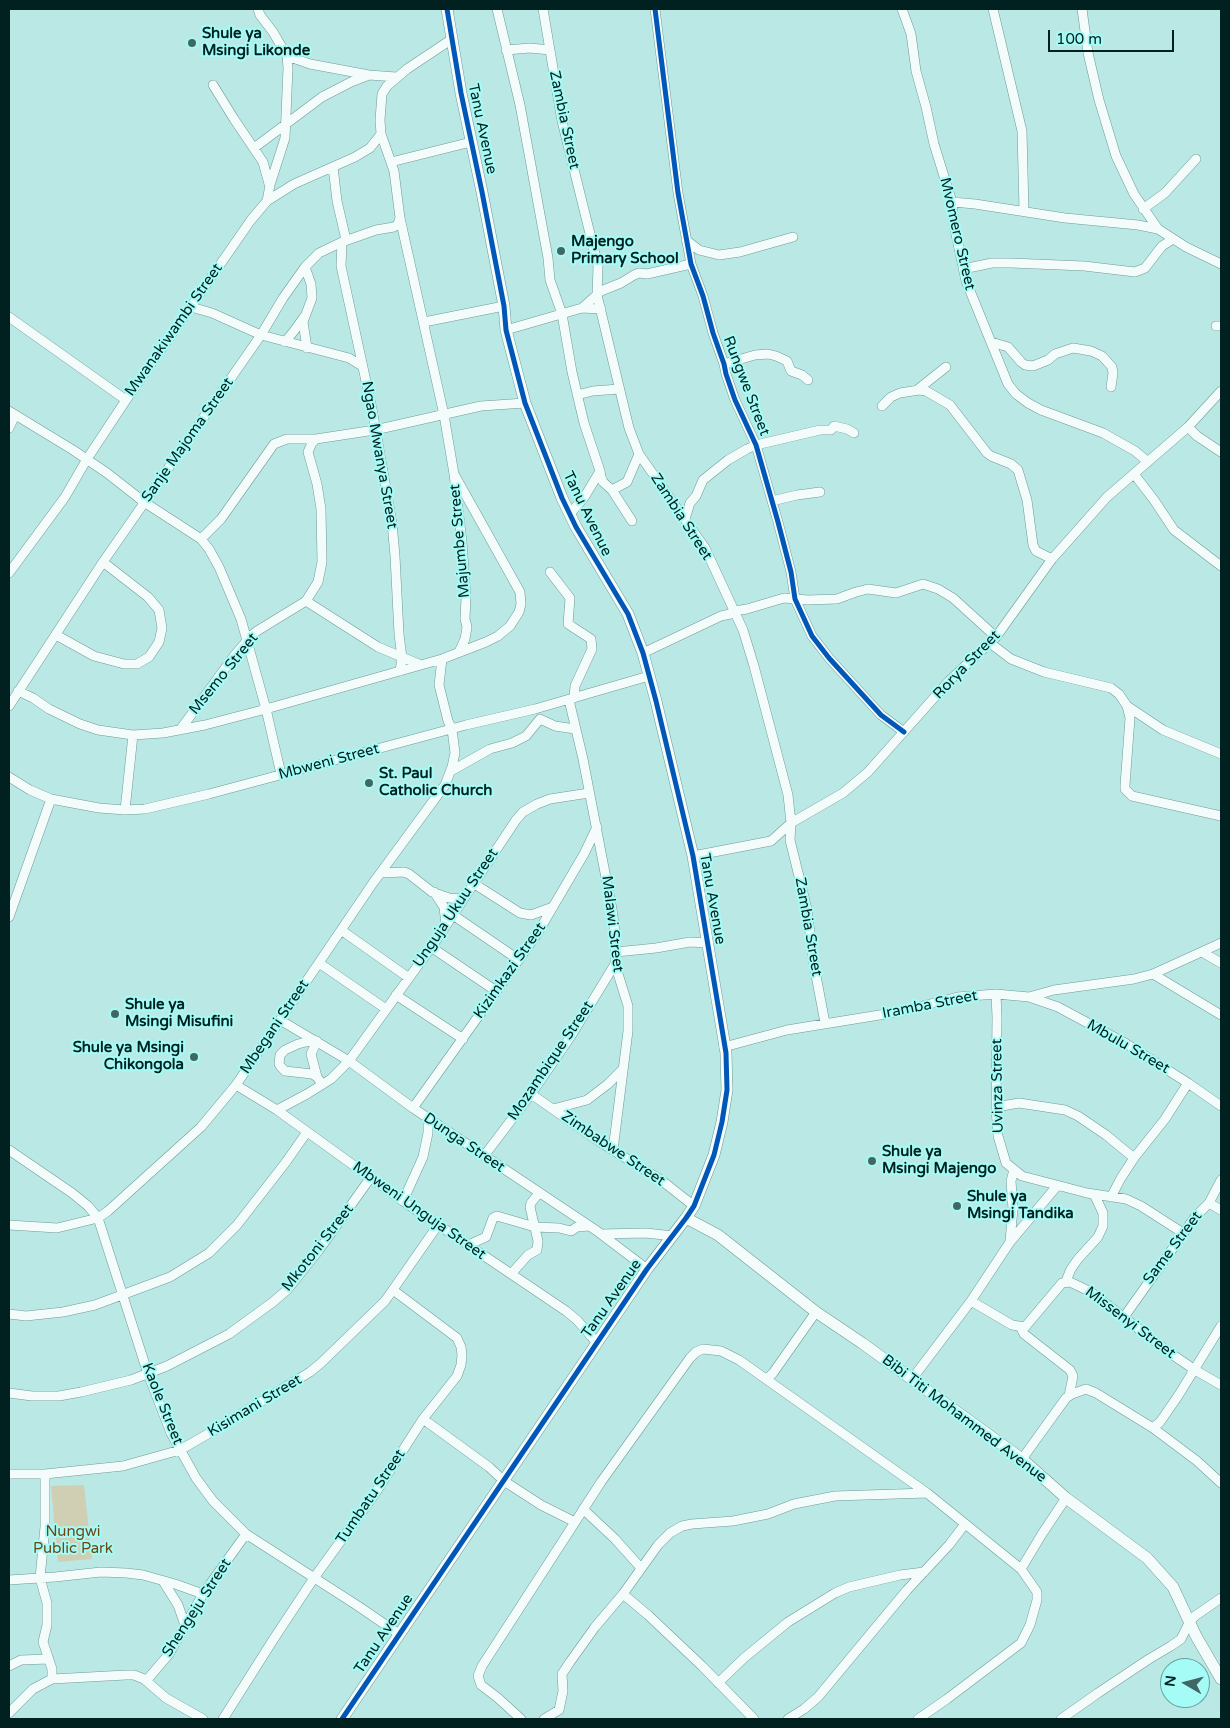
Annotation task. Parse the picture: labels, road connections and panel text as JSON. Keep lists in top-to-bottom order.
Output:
{
  "streets": {
    "street": [
      "Zambia Street",
      "Tanu Avenue",
      "Mvomero Street",
      "Mwanakiwambi Street",
      "Rungwe Street",
      "Sanje Majoma Street",
      "Ngao Mwanya Street",
      "Majumbe Street",
      "Rorya Street",
      "Msemo Street",
      "Mbweni Street",
      "Unguja Ukuu Street",
      "Malawi Street",
      "Kizimkazi Street",
      "Iramba Street",
      "Mbegani Street",
      "Mbulu Street",
      "Mozambique Street",
      "Uvinza Street",
      "Dunga Street",
      "Zimbabwe Street",
      "Mbweni Unguja Street",
      "Mkotoni Street",
      "Same Street",
      "Missenyi Street",
      "Kaole Street",
      "Kisimani Street",
      "Bibi Titi Mohammed Avenue",
      "Tumbatu Street",
      "Shengeju Street"
    ]
  },
  "crossings": [
    ["Zambia Street", "Rorya Street"],
    ["Zambia Street", "Iramba Street"],
    ["Tanu Avenue", "Majumbe Street"],
    ["Tanu Avenue", "Rorya Street"],
    ["Tanu Avenue", "Mbweni Street"],
    ["Tanu Avenue", "Iramba Street"],
    ["Tanu Avenue", "Dunga Street"],
    ["Tanu Avenue", "Zimbabwe Street"],
    ["Tanu Avenue", "Mbweni Unguja Street"],
    ["Tanu Avenue", "Kaole Street"],
    ["Tanu Avenue", "Bibi Titi Mohammed Avenue"],
    ["Mvomero Street", "Rorya Street"],
    ["Mwanakiwambi Street", "Ngao Mwanya Street"],
    ["Mwanakiwambi Street", "Majumbe Street"],
    ["Rungwe Street", "Rorya Street"],
    ["Sanje Majoma Street", "Ngao Mwanya Street"],
    ["Mbweni Street", "Malawi Street"],
    ["Mbweni Street", "Mbegani Street"],
    ["Unguja Ukuu Street", "Malawi Street"],
    ["Unguja Ukuu Street", "Dunga Street"],
    ["Unguja Ukuu Street", "Mbweni Unguja Street"],
    ["Malawi Street", "Kizimkazi Street"],
    ["Malawi Street", "Mozambique Street"],
    ["Malawi Street", "Zimbabwe Street"],
    ["Kizimkazi Street", "Dunga Street"],
    ["Iramba Street", "Mbulu Street"],
    ["Iramba Street", "Uvinza Street"],
    ["Mbegani Street", "Dunga Street"],
    ["Mbegani Street", "Mbweni Unguja Street"],
    ["Mbegani Street", "Kaole Street"],
    ["Mozambique Street", "Dunga Street"],
    ["Mozambique Street", "Zimbabwe Street"],
    ["Mbweni Unguja Street", "Mkotoni Street"],
    ["Mbweni Unguja Street", "Kisimani Street"],
    ["Mkotoni Street", "Kaole Street"],
    ["Same Street", "Missenyi Street"],
    ["Kaole Street", "Kisimani Street"],
    ["Kaole Street", "Tumbatu Street"],
    ["Kaole Street", "Shengeju Street"],
    ["Kisimani Street", "Tumbatu Street"]
  ],
  "parks": ["Nungwi Public Park"],
  "places": [
    "Shule ya Msingi Likonde",
    "Majengo Primary School",
    "St. Paul Catholic Church",
    "Shule ya Msingi Misufini",
    "Shule ya Msingi Chikongola",
    "Shule ya Msingi Majengo",
    "Shule ya Msingi Tandika"
  ],
  "scale_bar": "100 m",
  "north": "left"
}
